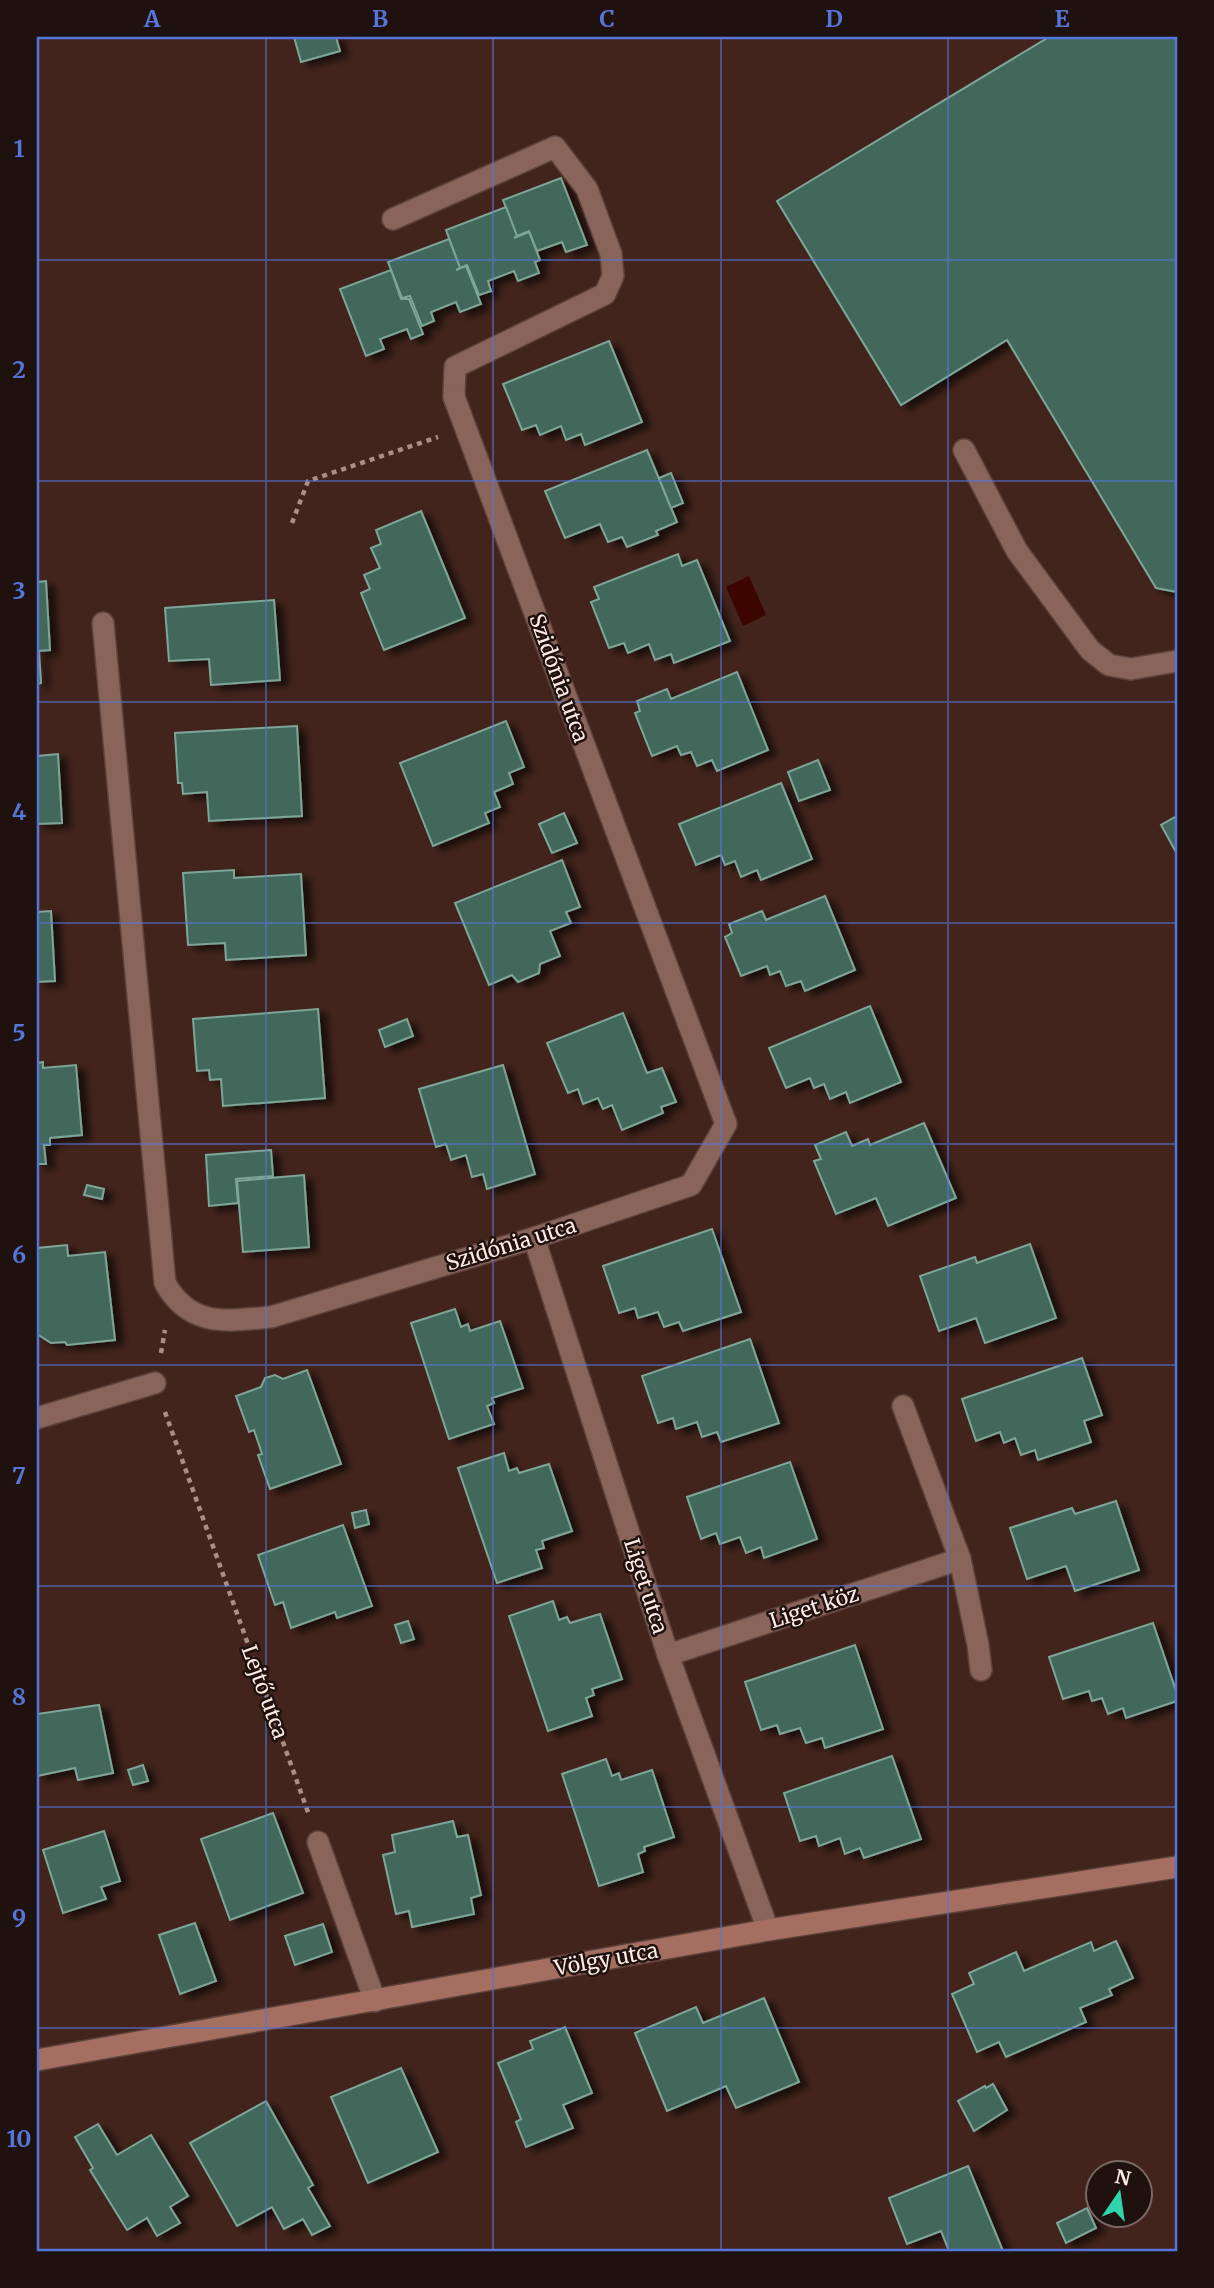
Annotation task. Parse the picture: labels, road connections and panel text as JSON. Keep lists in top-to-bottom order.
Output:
{
  "streets": {
    "street": [
      "Szidónia utca",
      "Liget utca",
      "Liget köz",
      "Völgy utca"
    ],
    "path": ["Lejtő utca"]
  },
  "crossings": [
    ["Szidónia utca", "Liget utca"],
    ["Liget utca", "Liget köz"],
    ["Liget utca", "Völgy utca"]
  ],
  "north": "top",
  "grid": {
    "columns": [
      "A",
      "B",
      "C",
      "D",
      "E"
    ],
    "rows": [
      "1",
      "2",
      "3",
      "4",
      "5",
      "6",
      "7",
      "8",
      "9",
      "10"
    ]
  }
}
